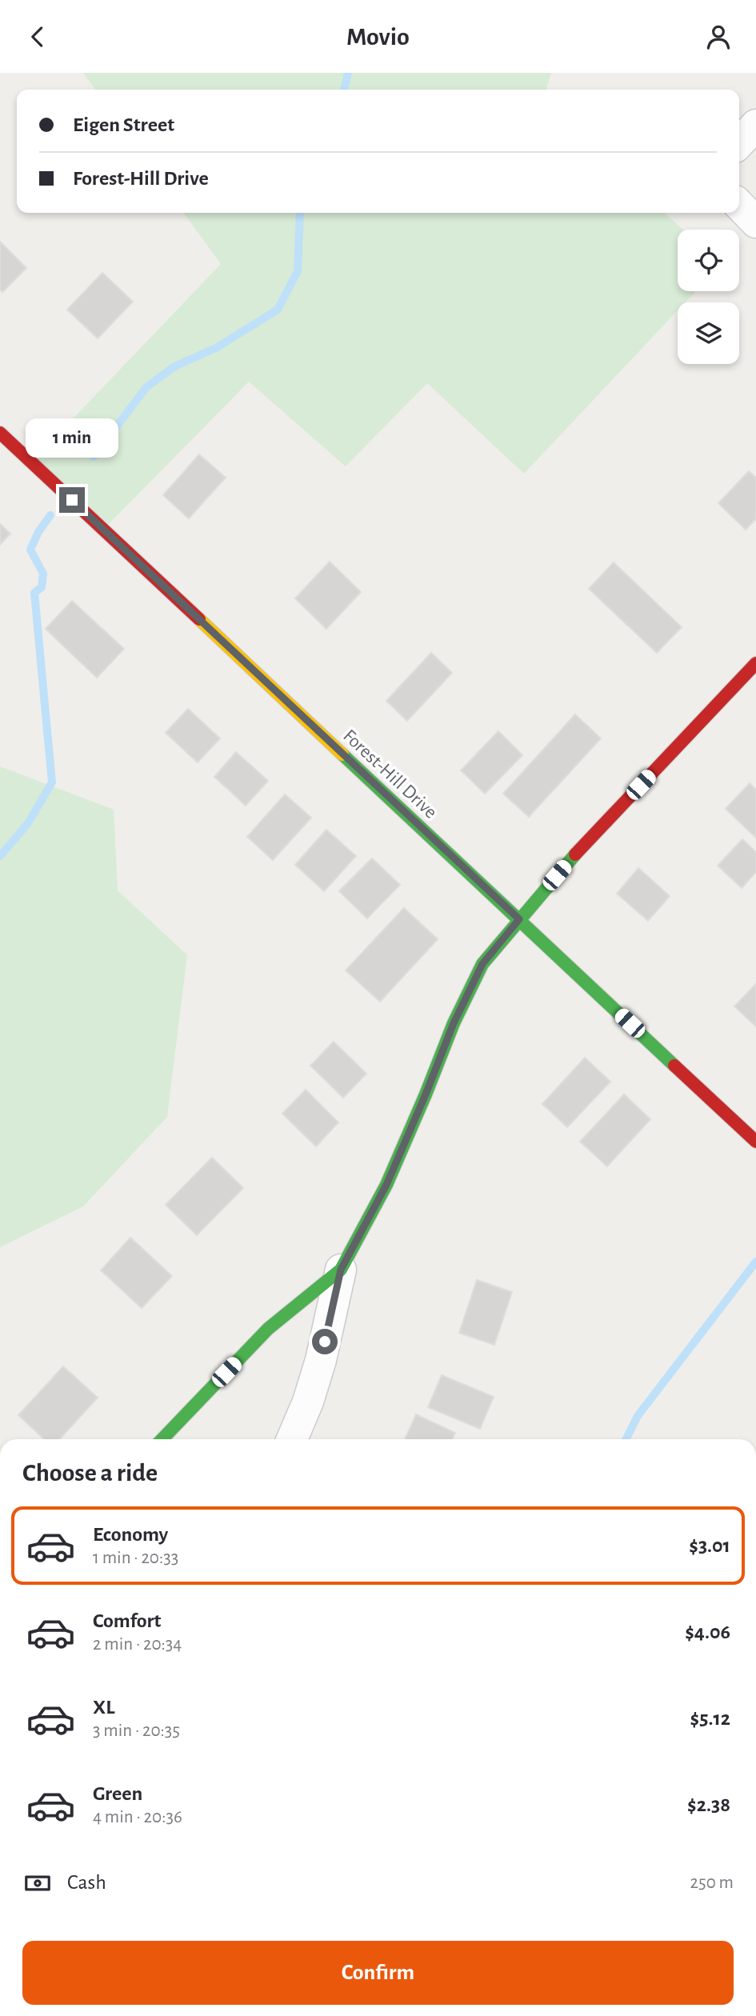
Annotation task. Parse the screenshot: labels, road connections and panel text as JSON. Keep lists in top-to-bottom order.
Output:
{
  "streets": {
    "street": ["Forest-Hill Drive"]
  },
  "page": {
    "header": "Movio",
    "banner": ["Eigen Street", "Forest-Hill Drive"],
    "bubble": "1 min",
    "heading": "Choose a ride",
    "list": [
      {
        "name": "Economy",
        "note": "1 min · 20:33",
        "value": "$3.01"
      },
      {
        "name": "Comfort",
        "note": "2 min · 20:34",
        "value": "$4.06"
      },
      {
        "name": "XL",
        "note": "3 min · 20:35",
        "value": "$5.12"
      },
      {
        "name": "Green",
        "note": "4 min · 20:36",
        "value": "$2.38"
      }
    ],
    "pay": ["Cash", "250 m"],
    "buttons": "Confirm"
  }
}
